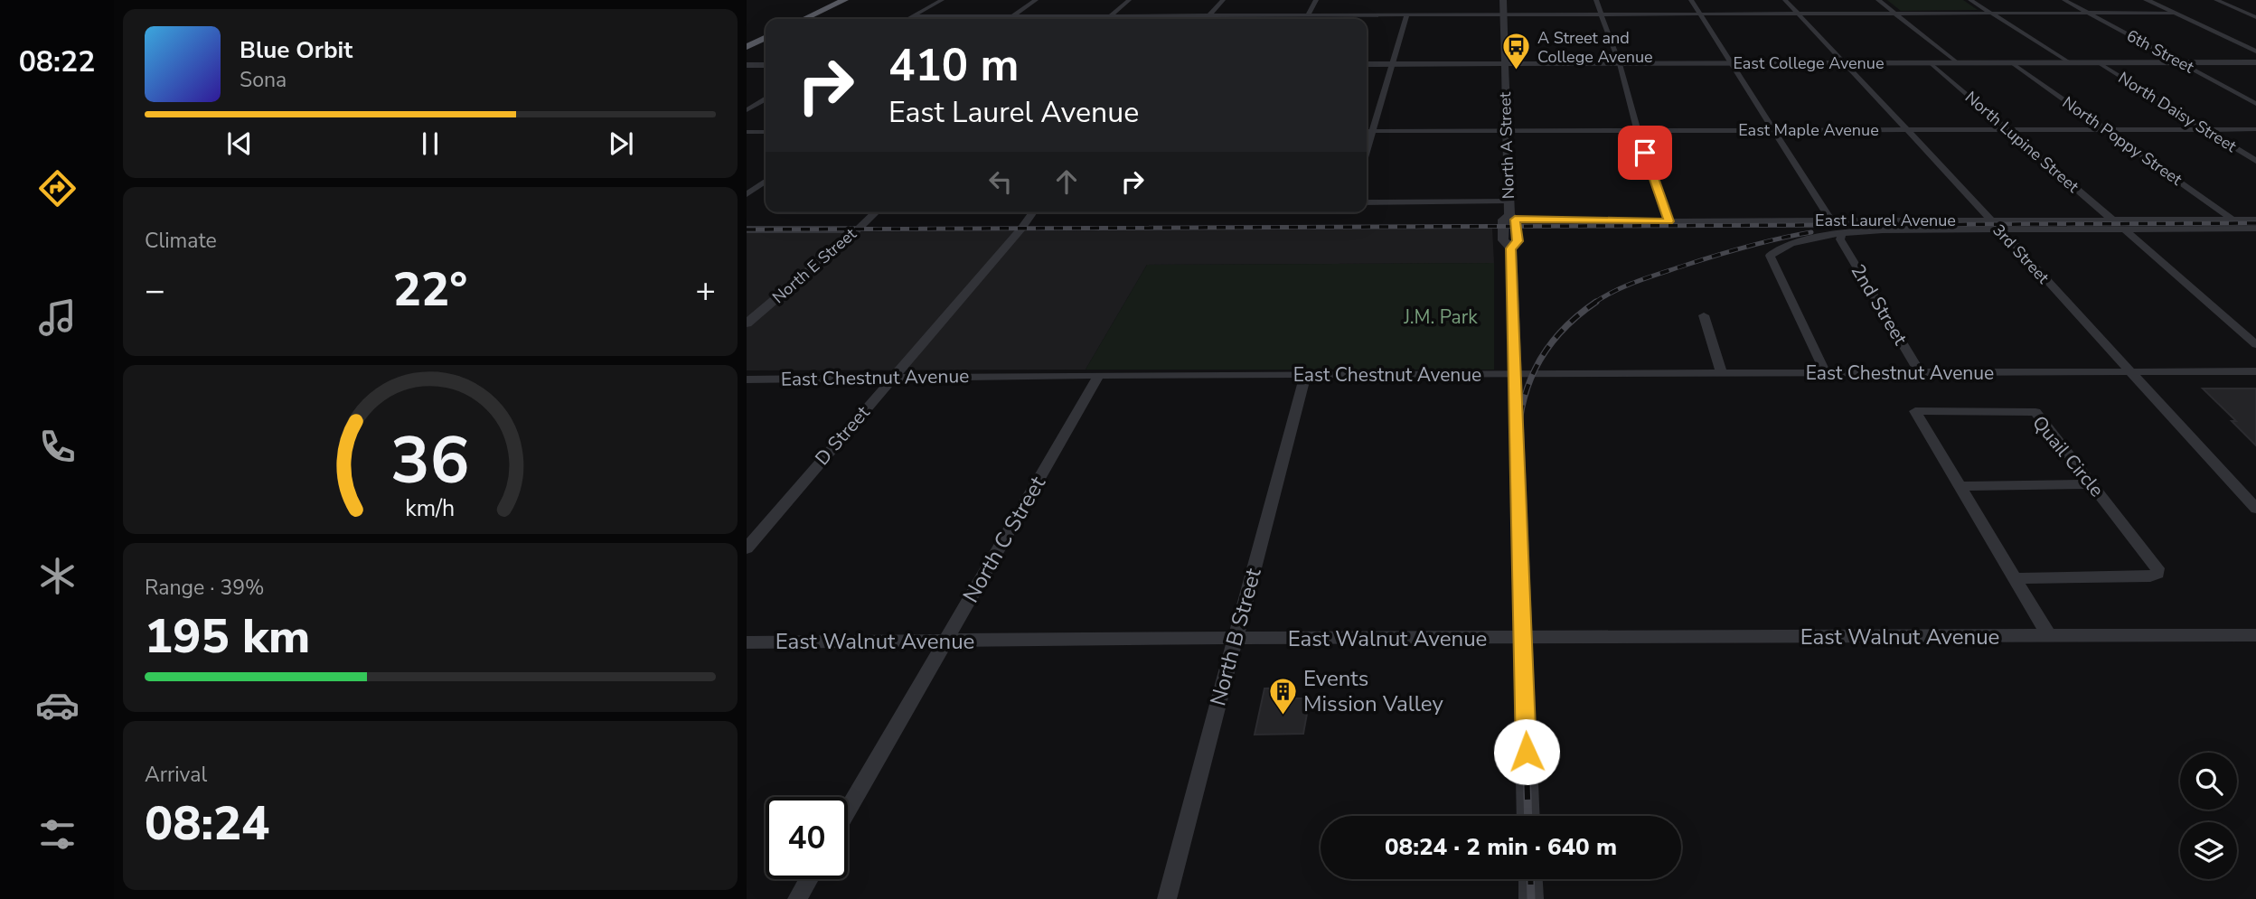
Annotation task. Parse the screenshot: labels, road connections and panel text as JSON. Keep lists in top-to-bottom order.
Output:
{
  "streets": {
    "street": [
      "6th Street",
      "East College Avenue",
      "North Daisy Street",
      "East Maple Avenue",
      "North Poppy Street",
      "North Lupine Street",
      "North A Street",
      "East Laurel Avenue",
      "3rd Street",
      "North E Street",
      "2nd Street",
      "East Chestnut Avenue",
      "D Street",
      "Quail Circle",
      "North C Street",
      "North B Street",
      "East Walnut Avenue"
    ]
  },
  "crossings": [
    ["6th Street", "East College Avenue"],
    ["East College Avenue", "North Daisy Street"],
    ["East College Avenue", "North Poppy Street"],
    ["East College Avenue", "North Lupine Street"],
    ["East College Avenue", "North A Street"],
    ["East College Avenue", "3rd Street"],
    ["North Daisy Street", "East Maple Avenue"],
    ["East Maple Avenue", "North Poppy Street"],
    ["East Maple Avenue", "North Lupine Street"],
    ["East Maple Avenue", "North A Street"],
    ["East Maple Avenue", "3rd Street"],
    ["North Poppy Street", "East Laurel Avenue"],
    ["North Lupine Street", "East Laurel Avenue"],
    ["North A Street", "East Laurel Avenue"],
    ["North A Street", "East Chestnut Avenue"],
    ["North A Street", "East Walnut Avenue"],
    ["East Laurel Avenue", "3rd Street"],
    ["East Laurel Avenue", "2nd Street"],
    ["East Laurel Avenue", "East Chestnut Avenue"],
    ["3rd Street", "East Chestnut Avenue"],
    ["2nd Street", "East Chestnut Avenue"],
    ["East Chestnut Avenue", "D Street"],
    ["East Chestnut Avenue", "North C Street"],
    ["East Chestnut Avenue", "North B Street"],
    ["Quail Circle", "East Walnut Avenue"],
    ["North C Street", "East Walnut Avenue"],
    ["North B Street", "East Walnut Avenue"]
  ],
  "parks": ["J.M. Park"],
  "places": {
    "bus stop": ["A Street and College Avenue"],
    "building": ["Events Mission Valley"]
  },
  "page": {
    "tabs": "08:22",
    "turn": ["410 m", "East Laurel Avenue"],
    "song": ["Blue Orbit", "Sona"],
    "tile": [
      "Climate",
      ["Range · 39%", "195 km"],
      ["Arrival", "08:24"]
    ],
    "heat": ["−", "22°", "+"],
    "limit": "40",
    "trip": "08:24 · 2 min · 640 m",
    "gauge": ["36", "km/h"]
  }
}
